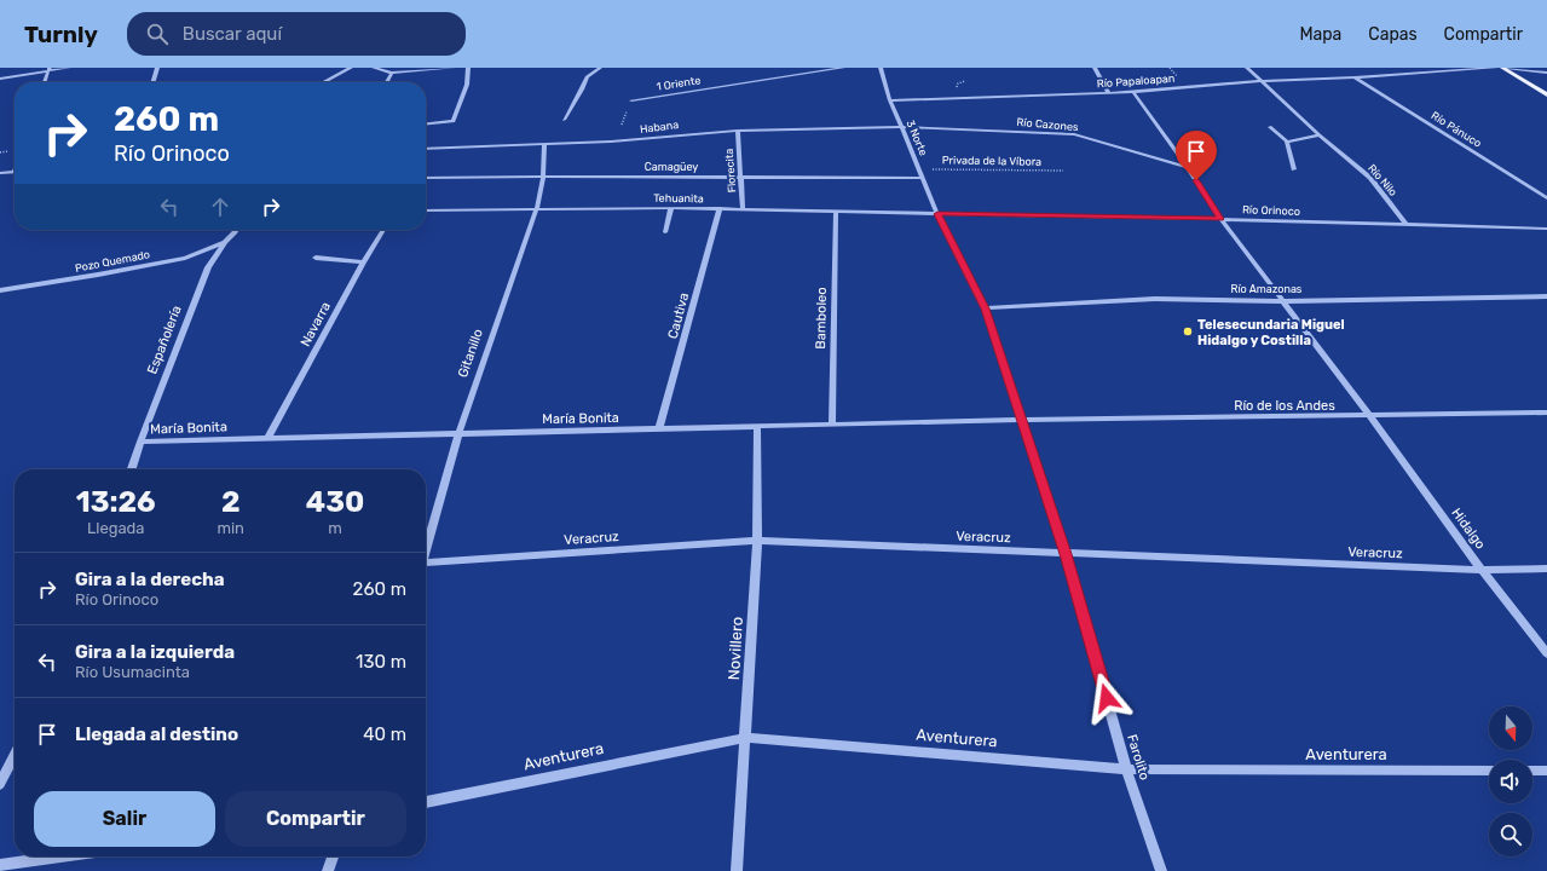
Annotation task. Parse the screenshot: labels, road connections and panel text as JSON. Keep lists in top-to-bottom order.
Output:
{
  "streets": {
    "street": [
      "Río Papaloapan",
      "1 Oriente",
      "Río Cazones",
      "Habana",
      "Río Pánuco",
      "3 Norte",
      "Camagüey",
      "Florecita",
      "Río Nilo",
      "Tehuanita",
      "Río Orinoco",
      "Pozo Quemado",
      "Río Amazonas",
      "Cautiva",
      "Bamboleo",
      "Navarra",
      "Españolería",
      "Gitanillo",
      "Río de los Andes",
      "María Bonita",
      "Hidalgo",
      "Veracruz",
      "Novillero",
      "Aventurera",
      "Farolito"
    ],
    "path": ["Privada de la Víbora"]
  },
  "crossings": [
    ["Río Papaloapan", "Río Pánuco"],
    ["Río Papaloapan", "3 Norte"],
    ["Río Papaloapan", "Río Nilo"],
    ["Río Papaloapan", "Hidalgo"],
    ["Río Cazones", "Habana"],
    ["Río Cazones", "3 Norte"],
    ["Río Cazones", "Hidalgo"],
    ["Habana", "3 Norte"],
    ["Habana", "Florecita"],
    ["Habana", "Gitanillo"],
    ["3 Norte", "Privada de la Víbora"],
    ["3 Norte", "Camagüey"],
    ["3 Norte", "Tehuanita"],
    ["3 Norte", "Río Orinoco"],
    ["3 Norte", "Farolito"],
    ["Camagüey", "Florecita"],
    ["Camagüey", "Gitanillo"],
    ["Florecita", "Tehuanita"],
    ["Río Nilo", "Río Orinoco"],
    ["Tehuanita", "Río Orinoco"],
    ["Tehuanita", "Cautiva"],
    ["Tehuanita", "Bamboleo"],
    ["Tehuanita", "Gitanillo"],
    ["Tehuanita", "Farolito"],
    ["Río Orinoco", "Hidalgo"],
    ["Río Orinoco", "Farolito"],
    ["Pozo Quemado", "Españolería"],
    ["Río Amazonas", "Hidalgo"],
    ["Río Amazonas", "Farolito"],
    ["Cautiva", "María Bonita"],
    ["Bamboleo", "María Bonita"],
    ["Navarra", "María Bonita"],
    ["Españolería", "María Bonita"],
    ["Gitanillo", "María Bonita"],
    ["Río de los Andes", "María Bonita"],
    ["Río de los Andes", "Hidalgo"],
    ["Río de los Andes", "Farolito"],
    ["María Bonita", "Novillero"],
    ["María Bonita", "Farolito"],
    ["Hidalgo", "Veracruz"],
    ["Veracruz", "Novillero"],
    ["Veracruz", "Farolito"],
    ["Novillero", "Aventurera"],
    ["Aventurera", "Farolito"]
  ],
  "places": ["Telesecundaria Miguel Hidalgo y Costilla"],
  "north": "bottom",
  "page": {
    "header": "Turnly",
    "search": "Buscar aquí",
    "nav": ["Mapa", "Capas", "Compartir"],
    "turn": ["260 m", "Río Orinoco"],
    "eta": [
      "13:26",
      "Llegada",
      "2",
      "min",
      "430",
      "m"
    ],
    "list": [
      {
        "name": "Gira a la derecha",
        "note": "Río Orinoco",
        "value": "260 m"
      },
      {
        "name": "Gira a la izquierda",
        "note": "Río Usumacinta",
        "value": "130 m"
      },
      {
        "name": "Llegada al destino",
        "value": "40 m"
      }
    ],
    "buttons": ["Salir", "Compartir"]
  }
}
